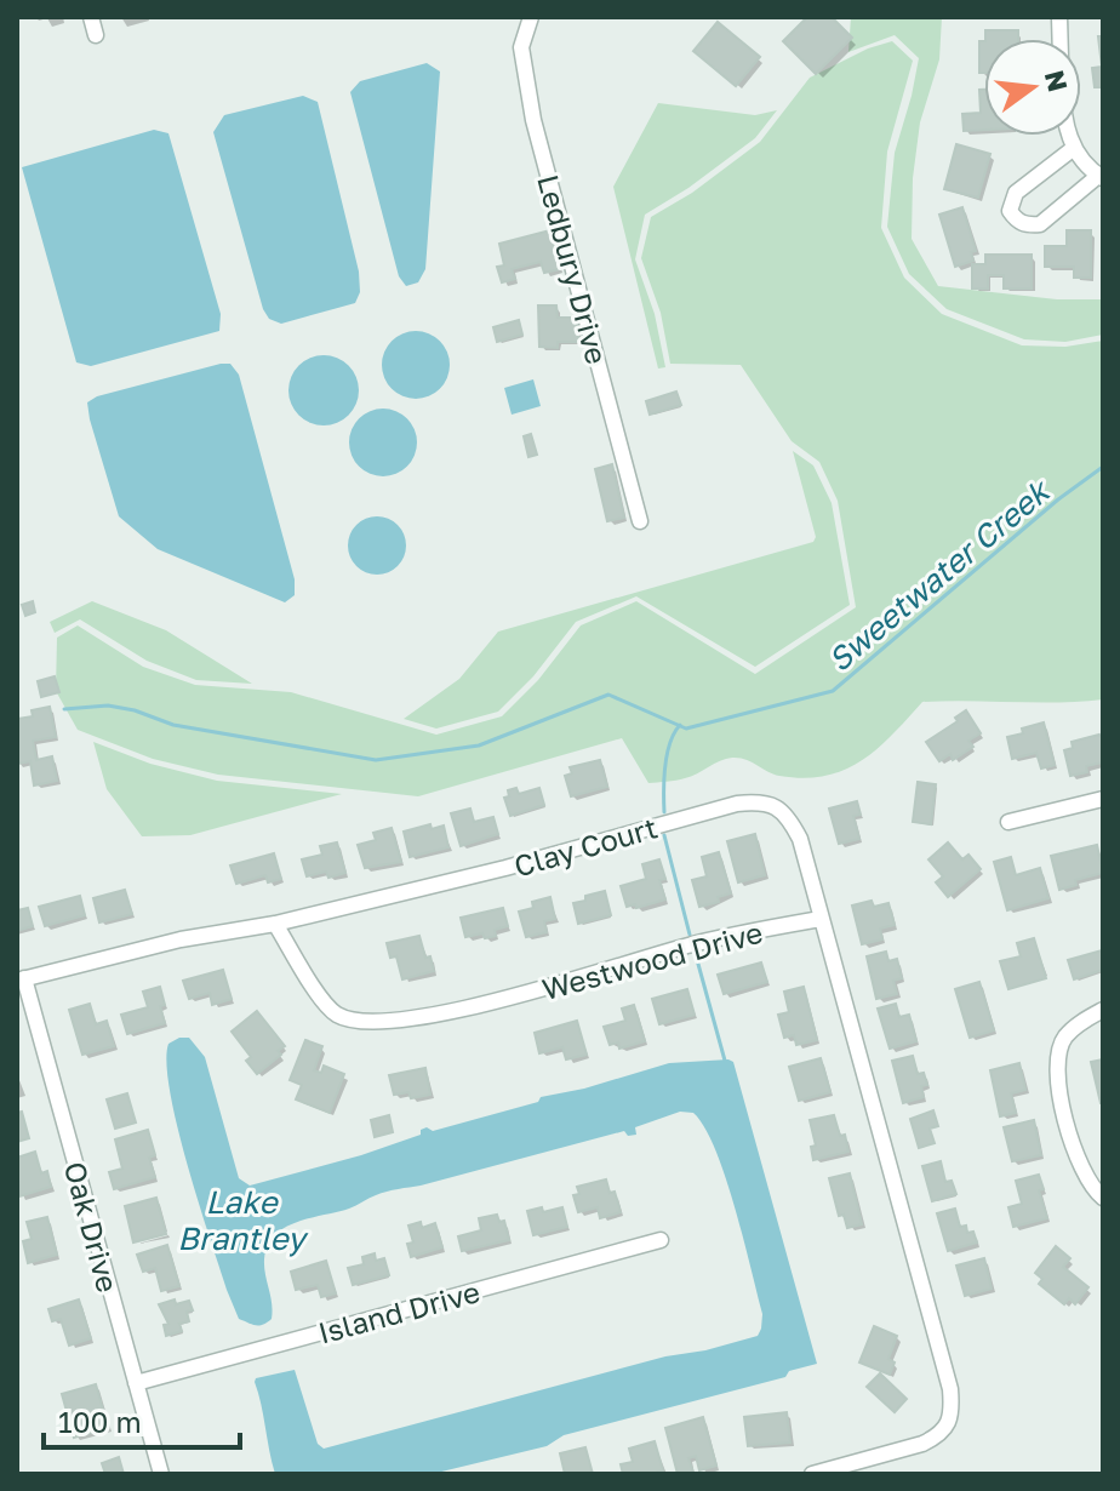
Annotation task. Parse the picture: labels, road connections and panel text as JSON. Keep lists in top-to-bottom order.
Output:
{
  "streets": {
    "street": [
      "Ledbury Drive",
      "Clay Court",
      "Westwood Drive",
      "Oak Drive",
      "Island Drive"
    ]
  },
  "crossings": [
    ["Clay Court", "Westwood Drive"],
    ["Oak Drive", "Island Drive"]
  ],
  "water": ["Sweetwater Creek", "Lake Brantley"],
  "scale_bar": "100 m",
  "north": "right"
}
